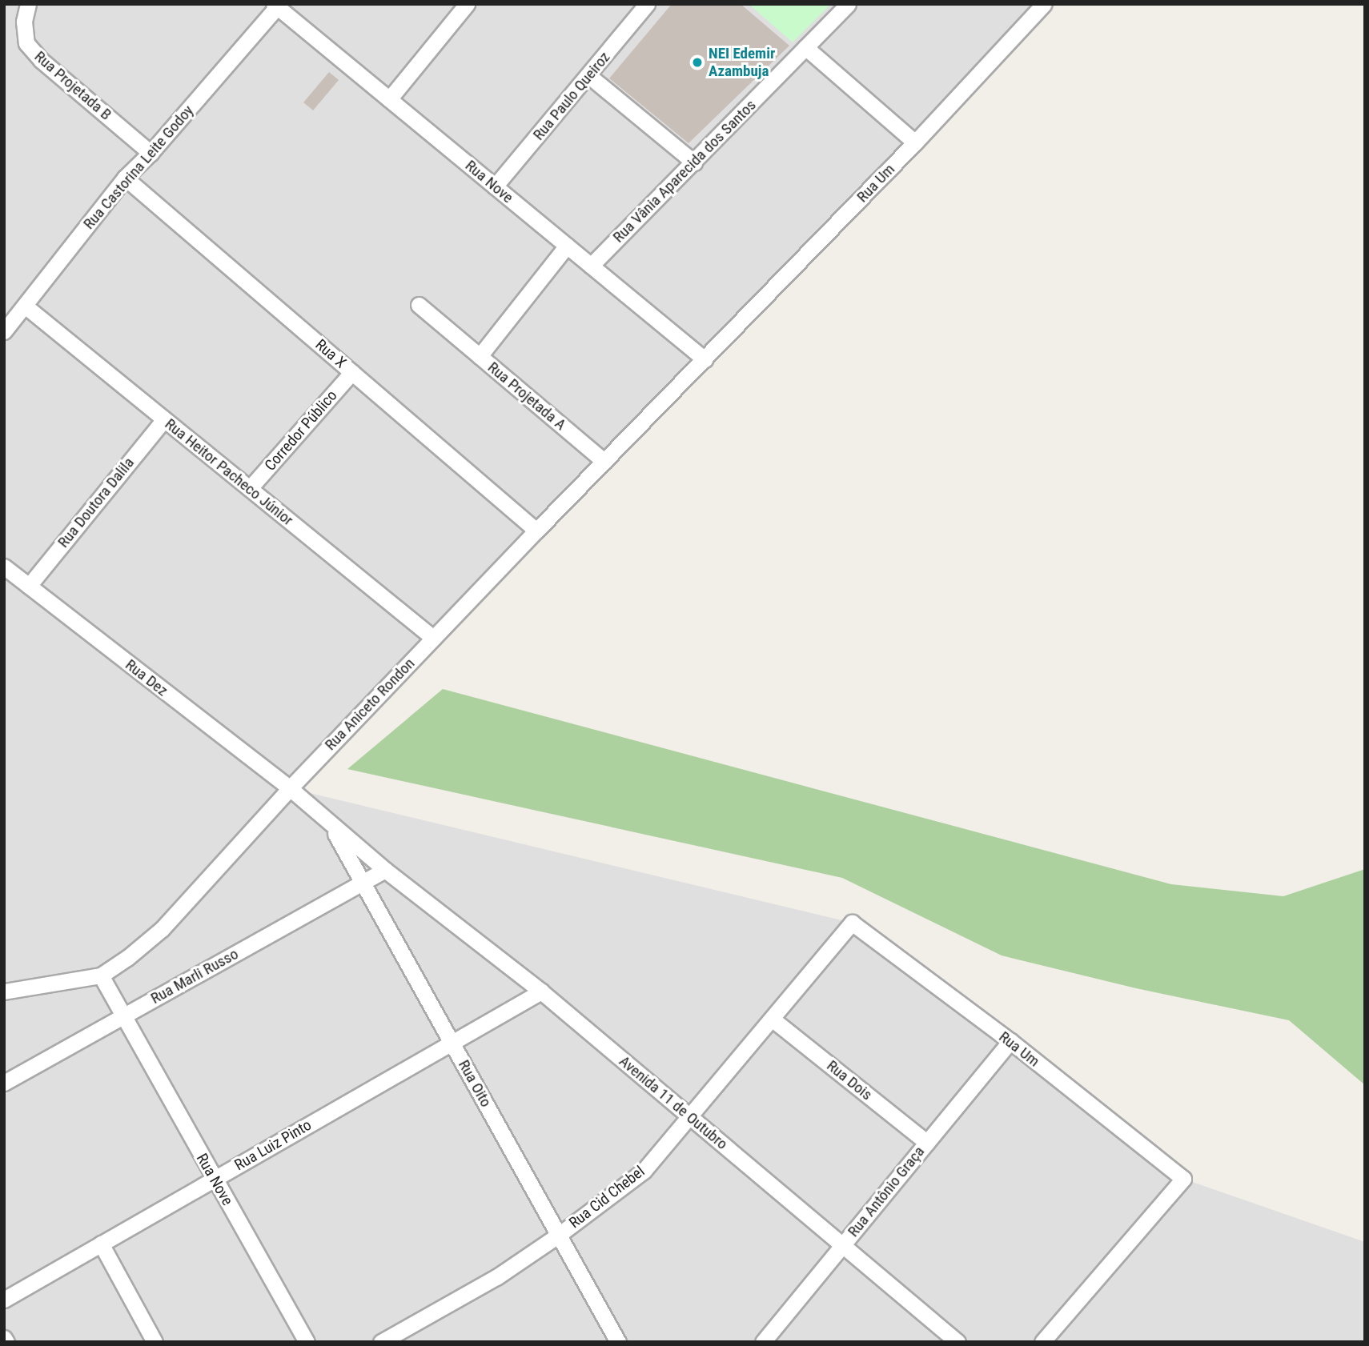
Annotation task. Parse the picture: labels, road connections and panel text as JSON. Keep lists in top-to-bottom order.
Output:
{
  "streets": {
    "street": [
      "Rua Projetada B",
      "Rua Paulo Queiroz",
      "Rua Castorina Leite Godoy",
      "Rua Vânia Aparecida dos Santos",
      "Rua Nove",
      "Rua Um",
      "Rua X",
      "Rua Projetada A",
      "Corredor Público",
      "Rua Heitor Pacheco Júnior",
      "Rua Doutora Dalila",
      "Rua Dez",
      "Rua Aniceto Rondon",
      "Rua Marli Russo",
      "Rua Dois",
      "Rua Oito",
      "Avenida 11 de Outubro",
      "Rua Luiz Pinto",
      "Rua Antônio Graça",
      "Rua Cid Chebel"
    ]
  },
  "crossings": [
    ["Rua Projetada B", "Rua Castorina Leite Godoy"],
    ["Rua Paulo Queiroz", "Rua Nove"],
    ["Rua Castorina Leite Godoy", "Rua Nove"],
    ["Rua Castorina Leite Godoy", "Rua X"],
    ["Rua Castorina Leite Godoy", "Rua Heitor Pacheco Júnior"],
    ["Rua Vânia Aparecida dos Santos", "Rua Nove"],
    ["Rua Nove", "Rua Um"],
    ["Rua Nove", "Rua Projetada A"],
    ["Rua Nove", "Rua Aniceto Rondon"],
    ["Rua Nove", "Rua Marli Russo"],
    ["Rua Nove", "Rua Luiz Pinto"],
    ["Rua Um", "Rua Aniceto Rondon"],
    ["Rua Um", "Rua Antônio Graça"],
    ["Rua Um", "Rua Cid Chebel"],
    ["Rua X", "Corredor Público"],
    ["Rua X", "Rua Aniceto Rondon"],
    ["Rua Projetada A", "Rua Aniceto Rondon"],
    ["Corredor Público", "Rua Heitor Pacheco Júnior"],
    ["Rua Heitor Pacheco Júnior", "Rua Doutora Dalila"],
    ["Rua Heitor Pacheco Júnior", "Rua Aniceto Rondon"],
    ["Rua Doutora Dalila", "Rua Dez"],
    ["Rua Dez", "Rua Aniceto Rondon"],
    ["Rua Dez", "Rua Oito"],
    ["Rua Dez", "Avenida 11 de Outubro"],
    ["Rua Marli Russo", "Rua Oito"],
    ["Rua Marli Russo", "Avenida 11 de Outubro"],
    ["Rua Dois", "Rua Antônio Graça"],
    ["Rua Dois", "Rua Cid Chebel"],
    ["Rua Oito", "Avenida 11 de Outubro"],
    ["Rua Oito", "Rua Luiz Pinto"],
    ["Rua Oito", "Rua Cid Chebel"],
    ["Avenida 11 de Outubro", "Rua Luiz Pinto"],
    ["Avenida 11 de Outubro", "Rua Antônio Graça"],
    ["Avenida 11 de Outubro", "Rua Cid Chebel"]
  ],
  "places": ["NEI Edemir Azambuja"]
}
